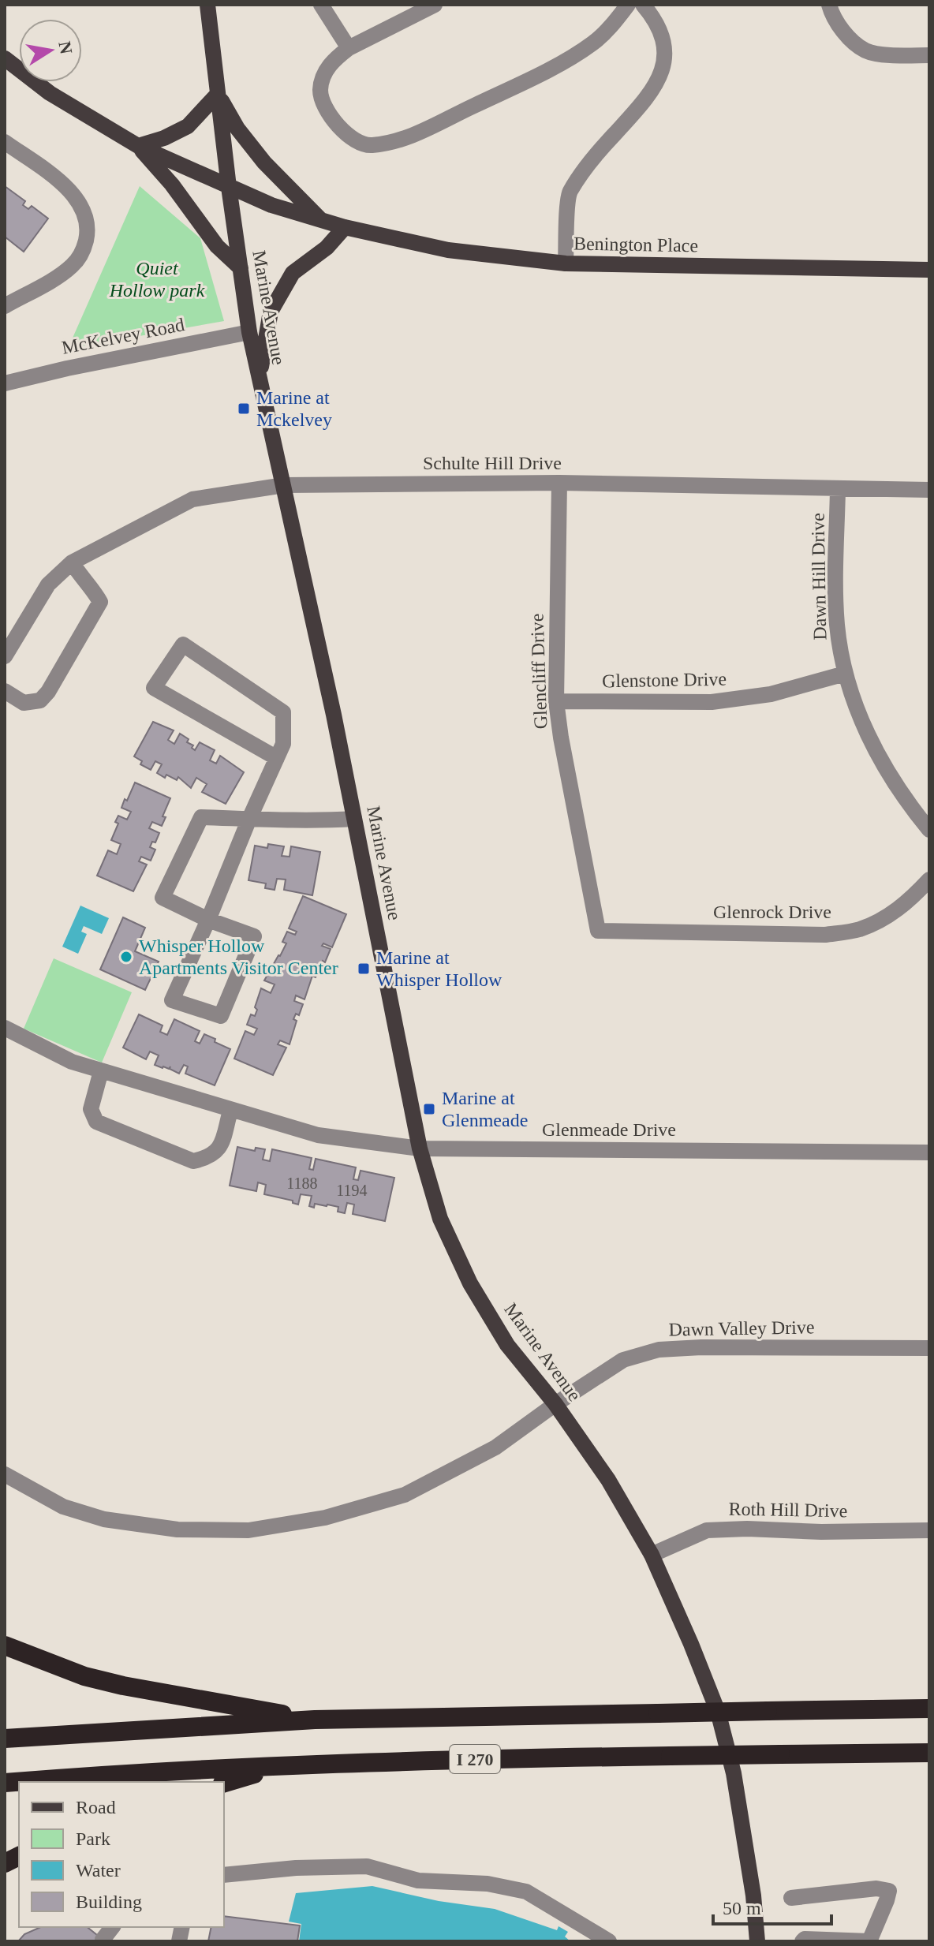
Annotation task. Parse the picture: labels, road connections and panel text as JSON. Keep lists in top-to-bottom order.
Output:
{
  "streets": {
    "highway": ["I 270"],
    "main road": ["Benington Place", "Marine Avenue"],
    "street": [
      "McKelvey Road",
      "Schulte Hill Drive",
      "Dawn Hill Drive",
      "Glencliff Drive",
      "Glenstone Drive",
      "Glenrock Drive",
      "Glenmeade Drive",
      "Dawn Valley Drive",
      "Roth Hill Drive"
    ]
  },
  "crossings": [
    ["Marine Avenue", "McKelvey Road"],
    ["Marine Avenue", "Schulte Hill Drive"],
    ["Marine Avenue", "Glenmeade Drive"],
    ["Marine Avenue", "Dawn Valley Drive"],
    ["Marine Avenue", "Roth Hill Drive"],
    ["Schulte Hill Drive", "Dawn Hill Drive"],
    ["Schulte Hill Drive", "Glencliff Drive"],
    ["Dawn Hill Drive", "Glenstone Drive"],
    ["Glencliff Drive", "Glenstone Drive"],
    ["Glencliff Drive", "Glenrock Drive"]
  ],
  "parks": ["Quiet Hollow park"],
  "places": {
    "transit": ["Marine at Mckelvey", "Marine at Whisper Hollow", "Marine at Glenmeade"],
    "other": ["Whisper Hollow Apartments Visitor Center"]
  },
  "house_numbers": ["1188", "1194"],
  "legend": [
    "Road",
    "Park",
    "Water",
    "Building"
  ],
  "scale_bar": "50 m",
  "north": "right"
}
